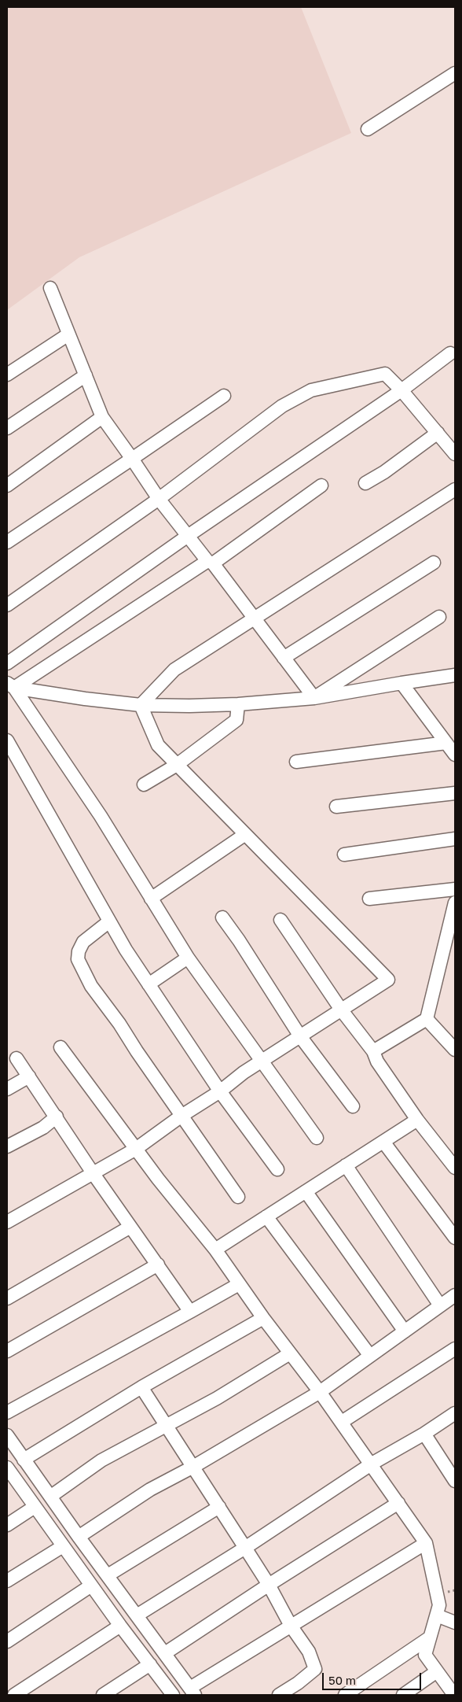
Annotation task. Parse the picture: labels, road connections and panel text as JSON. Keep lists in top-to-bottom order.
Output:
{
  "scale_bar": "50 m"
}
